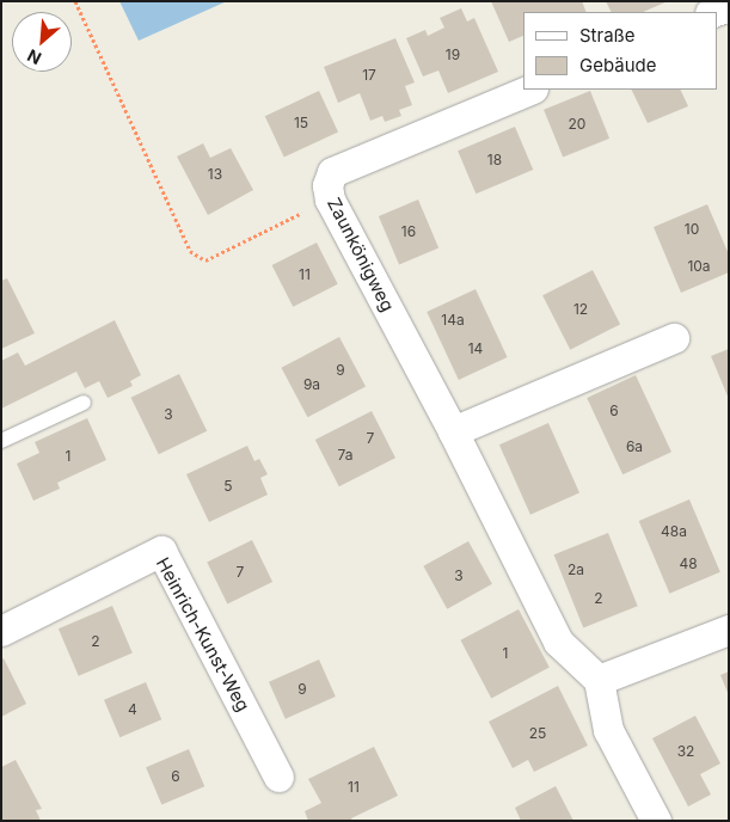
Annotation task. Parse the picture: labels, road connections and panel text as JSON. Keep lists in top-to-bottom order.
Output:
{
  "streets": {
    "street": ["Zaunkönigweg", "Heinrich-Kunst-Weg"]
  },
  "house_numbers": [
    "19",
    "17",
    "15",
    "20",
    "18",
    "13",
    "10",
    "16",
    "10a",
    "11",
    "12",
    "14a",
    "14",
    "9",
    "9a",
    "6",
    "3",
    "7",
    "6a",
    "7a",
    "1",
    "5",
    "48a",
    "48",
    "2a",
    "7",
    "3",
    "2",
    "2",
    "1",
    "9",
    "4",
    "25",
    "32",
    "6",
    "11"
  ],
  "legend": ["Straße", "Gebäude"],
  "north": "bottom left"
}
